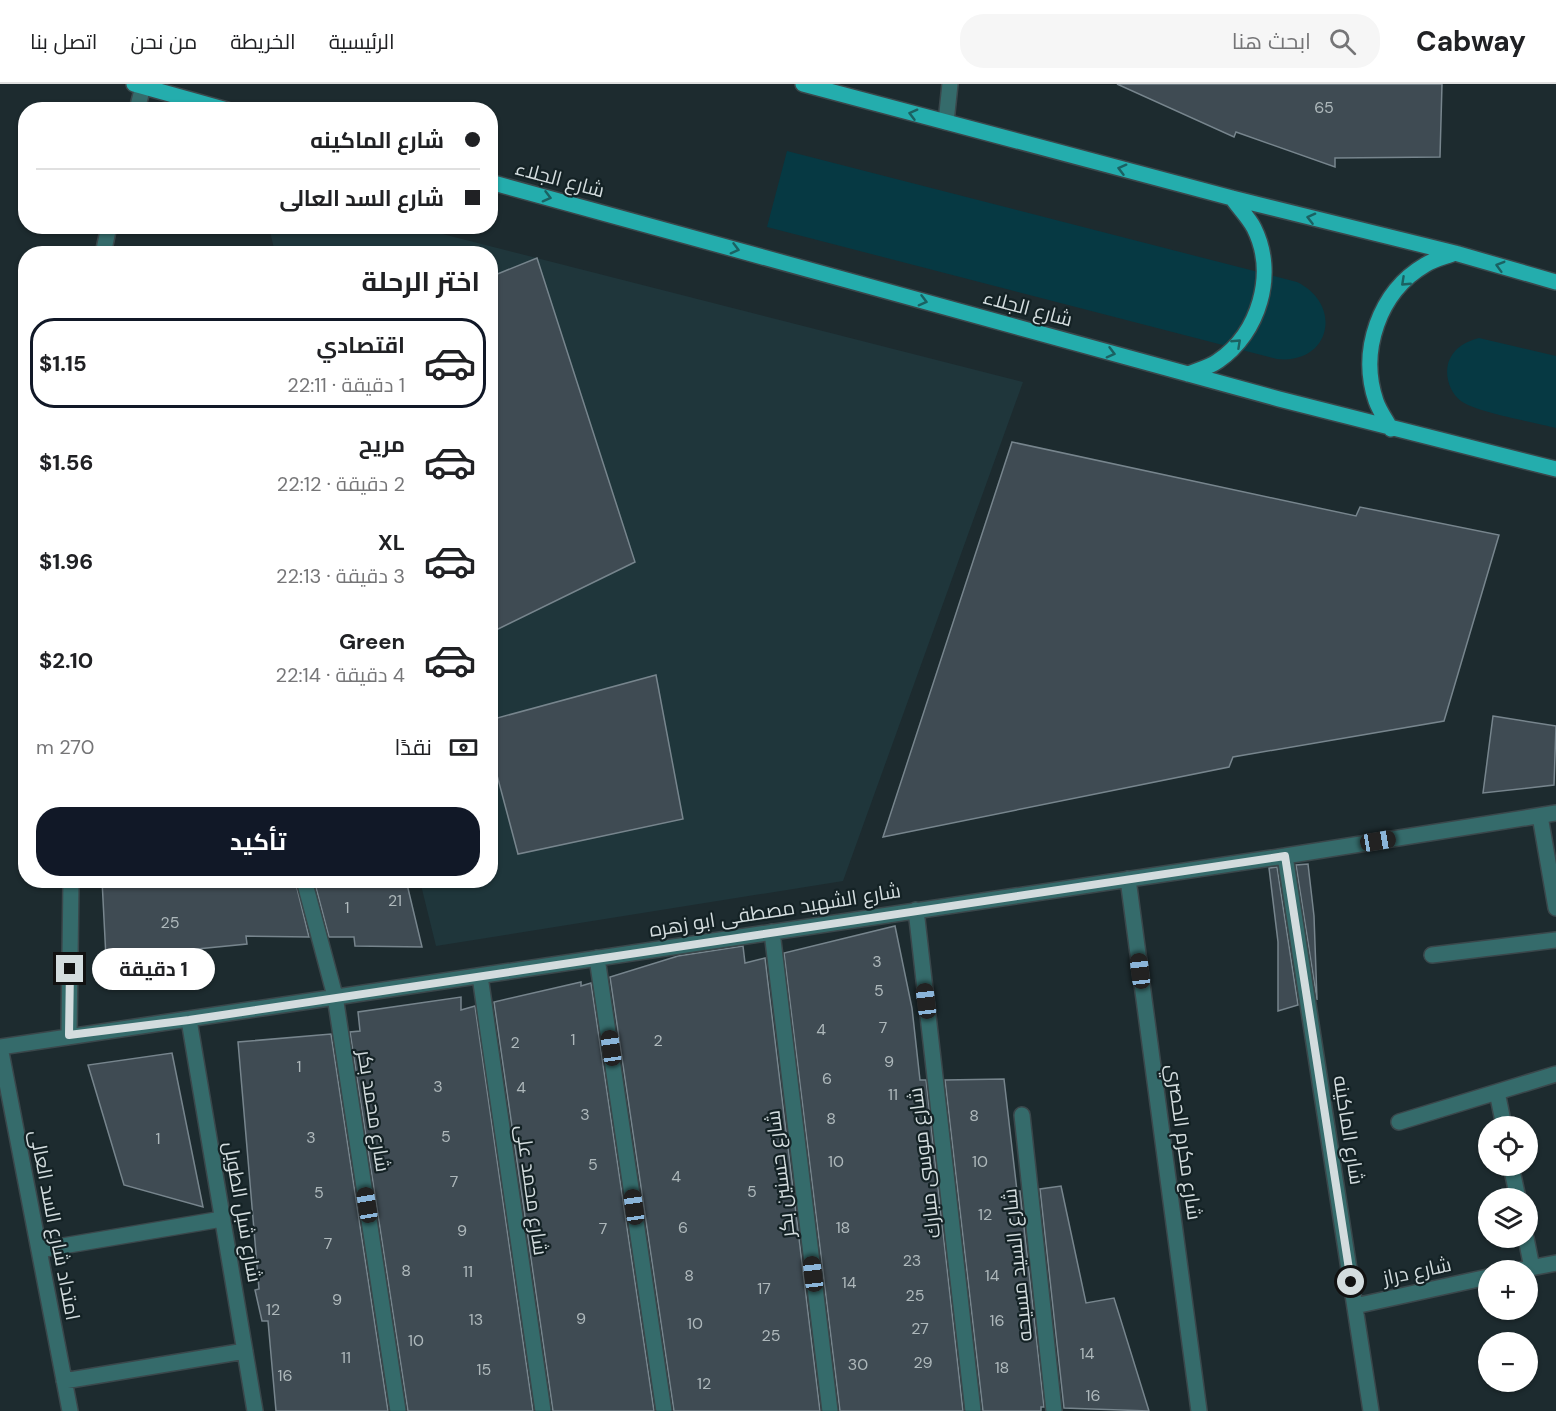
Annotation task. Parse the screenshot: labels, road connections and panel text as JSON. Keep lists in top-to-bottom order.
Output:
{
  "streets": {
    "main road": ["شارع الجلاء"],
    "street": [
      "شارع الشهيد مصطفى ابو زهره",
      "شارع محمد بكر",
      "شارع الماكينه",
      "شارع مكرم الحصري",
      "شارع موسى مبارك",
      "شارع حسنين بكر",
      "شارع محمد على",
      "شارع شبل الطويل",
      "امتداد شارع السد العالى",
      "شارع السيد مسيحه",
      "شارع دراز"
    ]
  },
  "crossings": [
    ["شارع الشهيد مصطفى ابو زهره", "شارع محمد بكر"],
    ["شارع الشهيد مصطفى ابو زهره", "شارع الماكينه"],
    ["شارع الشهيد مصطفى ابو زهره", "شارع مكرم الحصري"],
    ["شارع الشهيد مصطفى ابو زهره", "شارع موسى مبارك"],
    ["شارع الشهيد مصطفى ابو زهره", "شارع حسنين بكر"],
    ["شارع الشهيد مصطفى ابو زهره", "شارع محمد على"],
    ["شارع الشهيد مصطفى ابو زهره", "شارع شبل الطويل"],
    ["شارع الشهيد مصطفى ابو زهره", "امتداد شارع السد العالى"],
    ["شارع الماكينه", "شارع دراز"]
  ],
  "one_way": ["شارع الجلاء"],
  "house_numbers": [
    "65",
    "21",
    "1",
    "25",
    "3",
    "5",
    "7",
    "4",
    "1",
    "2",
    "2",
    "9",
    "1",
    "6",
    "3",
    "4",
    "11",
    "3",
    "8",
    "8",
    "5",
    "3",
    "1",
    "10",
    "10",
    "5",
    "4",
    "7",
    "5",
    "5",
    "12",
    "6",
    "18",
    "7",
    "9",
    "7",
    "23",
    "8",
    "11",
    "8",
    "14",
    "14",
    "17",
    "25",
    "9",
    "12",
    "9",
    "13",
    "16",
    "10",
    "27",
    "25",
    "10",
    "14",
    "11",
    "29",
    "30",
    "18",
    "15",
    "16",
    "12",
    "16"
  ],
  "page": {
    "header": "Cabway",
    "search": "ابحث هنا",
    "nav": [
      "الرئيسية",
      "الخريطة",
      "من نحن",
      "اتصل بنا"
    ],
    "banner": ["شارع الماكينه", "شارع السد العالى"],
    "heading": "اختر الرحلة",
    "list": [
      {
        "name": "اقتصادي",
        "note": "1 دقيقة · 22:11",
        "value": "$1.15"
      },
      {
        "name": "مريح",
        "note": "2 دقيقة · 22:12",
        "value": "$1.56"
      },
      {
        "name": "XL",
        "note": "3 دقيقة · 22:13",
        "value": "$1.96"
      },
      {
        "name": "Green",
        "note": "4 دقيقة · 22:14",
        "value": "$2.10"
      }
    ],
    "pay": ["نقدًا", "270 m"],
    "buttons": "تأكيد",
    "bubble": "1 دقيقة",
    "map_buttons": ["+", "−"]
  }
}
